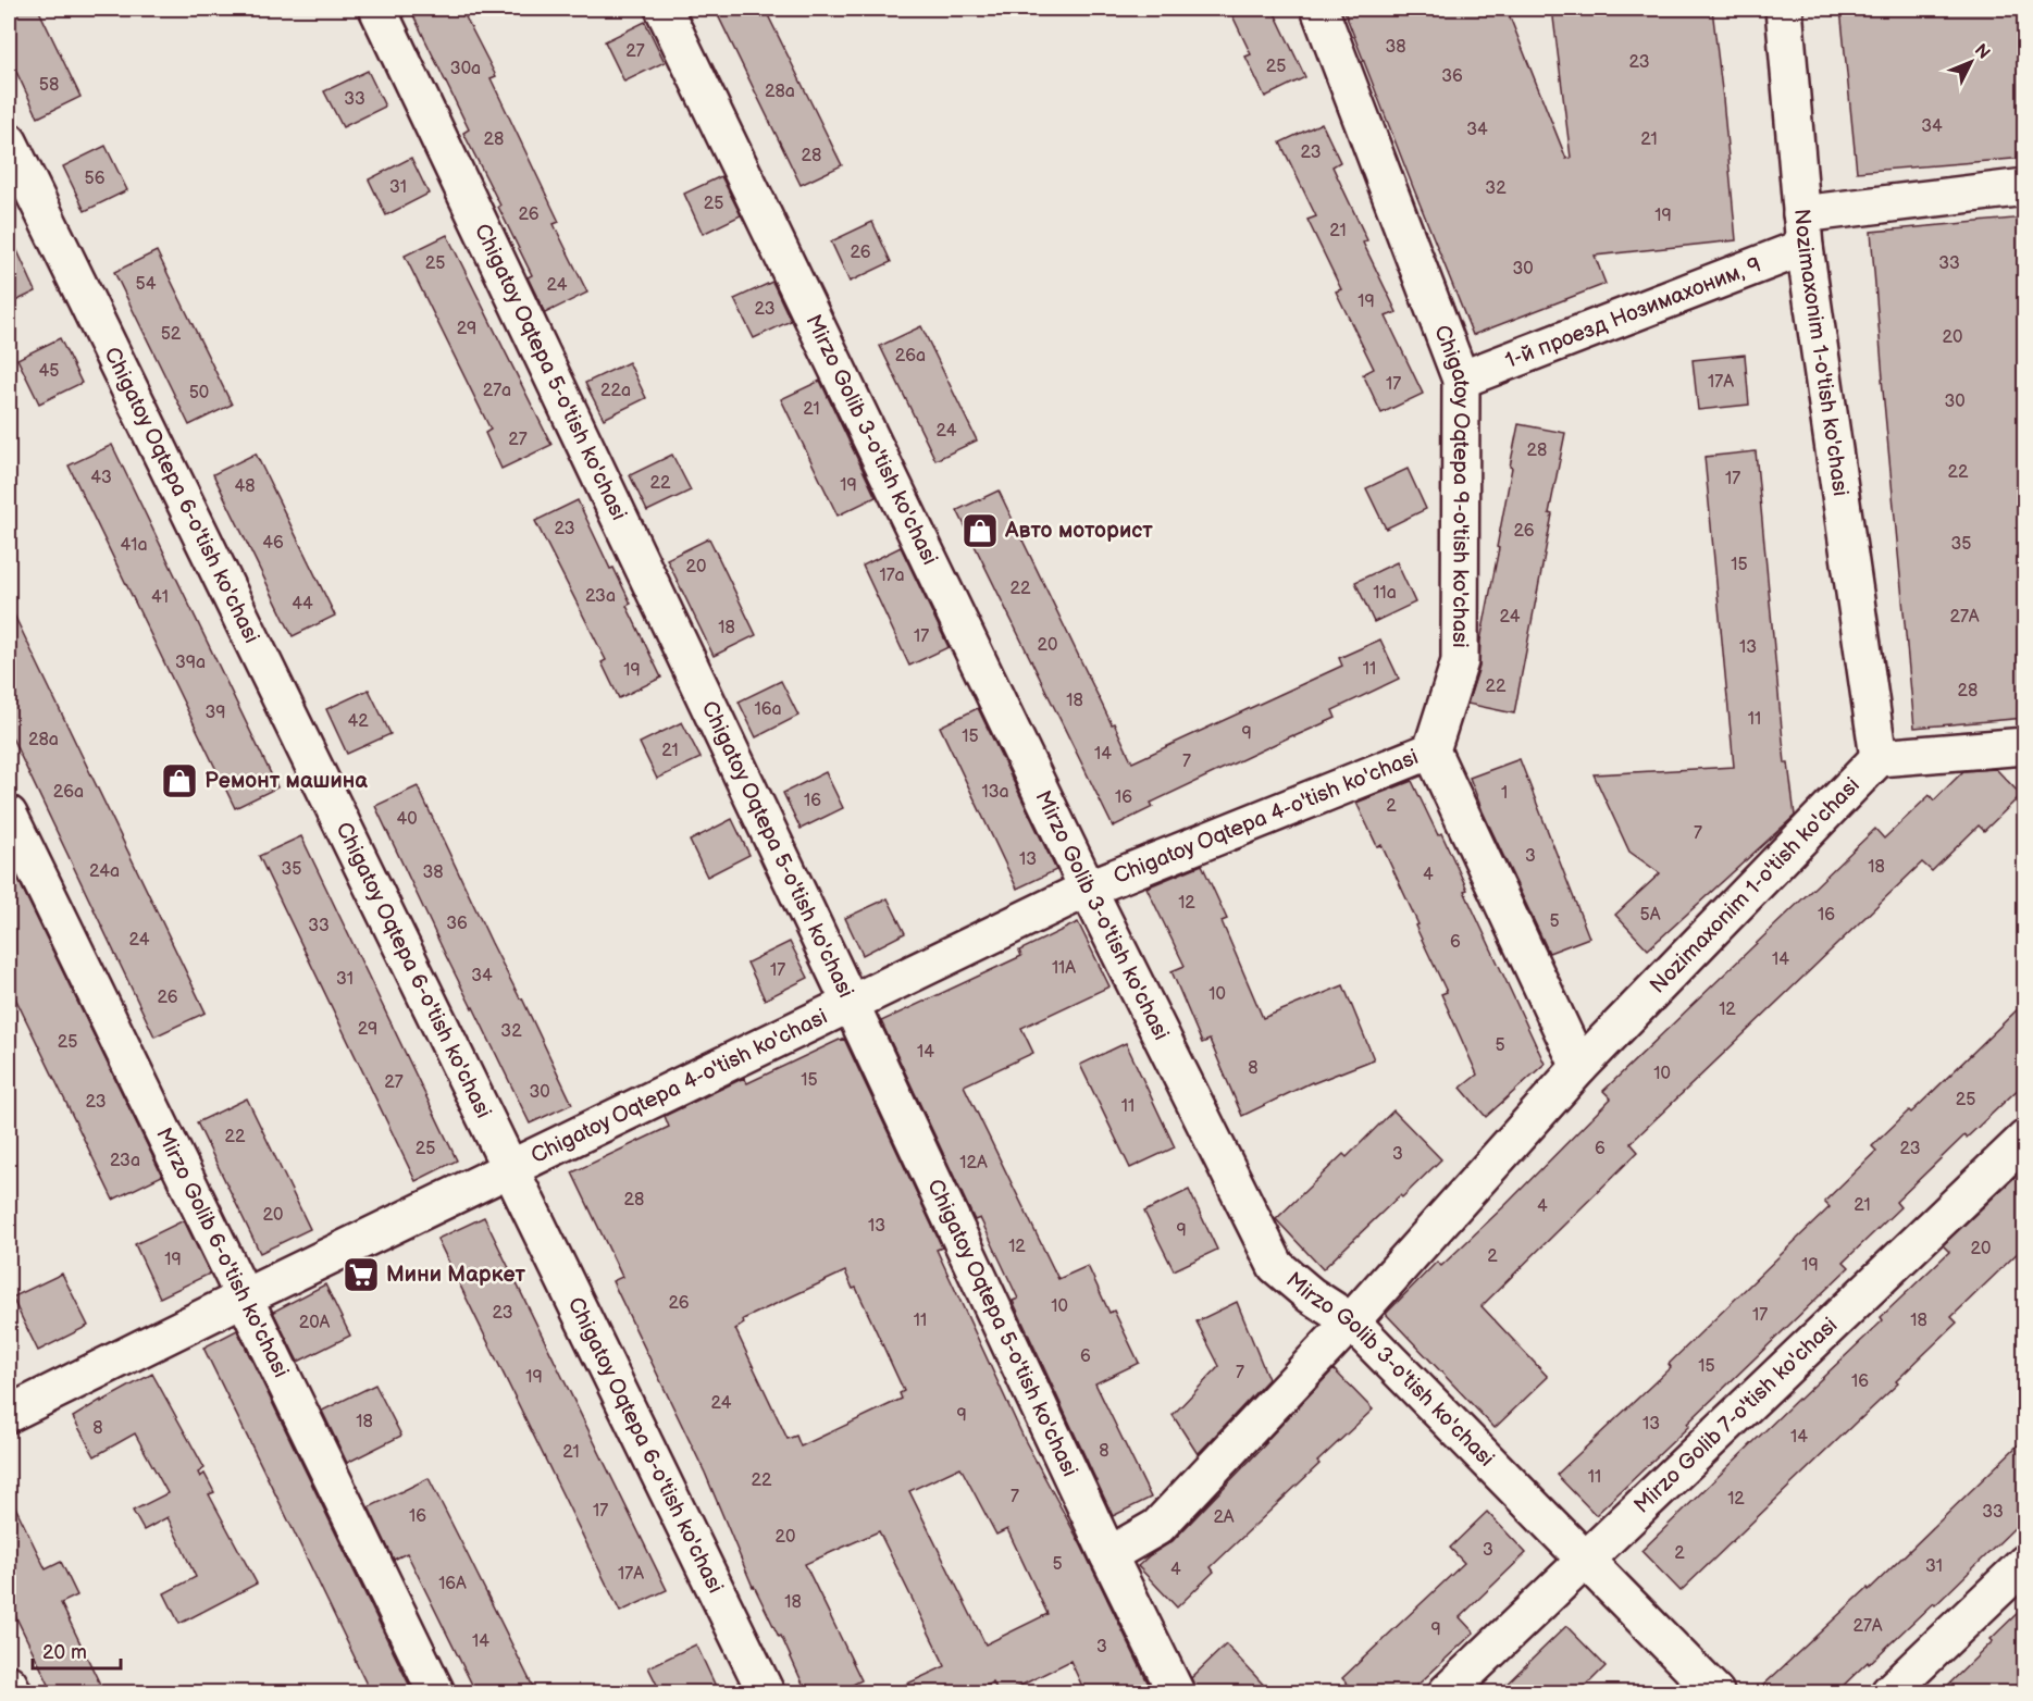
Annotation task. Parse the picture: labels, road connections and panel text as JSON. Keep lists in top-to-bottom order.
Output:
{
  "streets": {
    "street": [
      "1-й проезд Нозимахоним, 9",
      "Nozimaxonim 1-o'tish ko'chasi",
      "Chigatoy Oqtepa 5-o'tish ko'chasi",
      "Mirzo Golib 3-o'tish ko'chasi",
      "Chigatoy Oqtepa 9-o'tish ko'chasi",
      "Chigatoy Oqtepa 6-o'tish ko'chasi",
      "Chigatoy Oqtepa 4-o'tish ko'chasi",
      "Mirzo Golib 6-o'tish ko'chasi",
      "Mirzo Golib 7-o'tish ko'chasi"
    ]
  },
  "crossings": [
    ["1-й проезд Нозимахоним, 9", "Nozimaxonim 1-o'tish ko'chasi"],
    ["1-й проезд Нозимахоним, 9", "Chigatoy Oqtepa 9-o'tish ko'chasi"],
    ["Nozimaxonim 1-o'tish ko'chasi", "Chigatoy Oqtepa 5-o'tish ko'chasi"],
    ["Nozimaxonim 1-o'tish ko'chasi", "Mirzo Golib 3-o'tish ko'chasi"],
    ["Chigatoy Oqtepa 5-o'tish ko'chasi", "Chigatoy Oqtepa 4-o'tish ko'chasi"],
    ["Mirzo Golib 3-o'tish ko'chasi", "Chigatoy Oqtepa 4-o'tish ko'chasi"],
    ["Mirzo Golib 3-o'tish ko'chasi", "Mirzo Golib 7-o'tish ko'chasi"],
    ["Chigatoy Oqtepa 9-o'tish ko'chasi", "Chigatoy Oqtepa 4-o'tish ko'chasi"],
    ["Chigatoy Oqtepa 6-o'tish ko'chasi", "Chigatoy Oqtepa 4-o'tish ko'chasi"],
    ["Chigatoy Oqtepa 4-o'tish ko'chasi", "Mirzo Golib 6-o'tish ko'chasi"]
  ],
  "places": {
    "shop": ["Авто моторист", "Ремонт машина"],
    "supermarket": ["Мини Маркет"]
  },
  "house_numbers": [
    "38",
    "27",
    "23",
    "25",
    "30a",
    "36",
    "58",
    "28a",
    "33",
    "34",
    "34",
    "28",
    "21",
    "23",
    "28",
    "56",
    "31",
    "32",
    "25",
    "26",
    "19",
    "21",
    "26",
    "25",
    "33",
    "30",
    "54",
    "24",
    "19",
    "23",
    "29",
    "52",
    "20",
    "26a",
    "45",
    "17A",
    "17",
    "27a",
    "22a",
    "50",
    "30",
    "21",
    "24",
    "27",
    "28",
    "22",
    "43",
    "17",
    "22",
    "19",
    "48",
    "23",
    "26",
    "46",
    "35",
    "41a",
    "15",
    "20",
    "17a",
    "22",
    "11a",
    "23a",
    "41",
    "44",
    "24",
    "27A",
    "18",
    "17",
    "20",
    "13",
    "39a",
    "11",
    "19",
    "22",
    "28",
    "18",
    "16a",
    "39",
    "11",
    "42",
    "9",
    "15",
    "28a",
    "21",
    "14",
    "7",
    "26a",
    "13a",
    "1",
    "16",
    "16",
    "2",
    "40",
    "7",
    "3",
    "13",
    "18",
    "35",
    "24a",
    "38",
    "4",
    "12",
    "5A",
    "16",
    "5",
    "36",
    "33",
    "24",
    "6",
    "14",
    "11A",
    "17",
    "34",
    "31",
    "10",
    "26",
    "12",
    "29",
    "32",
    "25",
    "5",
    "14",
    "8",
    "10",
    "15",
    "27",
    "30",
    "25",
    "23",
    "11",
    "22",
    "25",
    "6",
    "23",
    "3",
    "23a",
    "12A",
    "28",
    "21",
    "4",
    "20",
    "13",
    "9",
    "12",
    "20",
    "2",
    "19",
    "19",
    "26",
    "10",
    "23",
    "17",
    "11",
    "18",
    "20A",
    "6",
    "15",
    "7",
    "19",
    "16",
    "24",
    "9",
    "18",
    "13",
    "8",
    "14",
    "8",
    "21",
    "11",
    "22",
    "7",
    "12",
    "17",
    "33",
    "16",
    "2A",
    "20",
    "3",
    "2",
    "5",
    "31",
    "4",
    "17A",
    "16A",
    "18",
    "27A",
    "9",
    "14",
    "3"
  ],
  "scale_bar": "20 m",
  "north": "top right"
}
